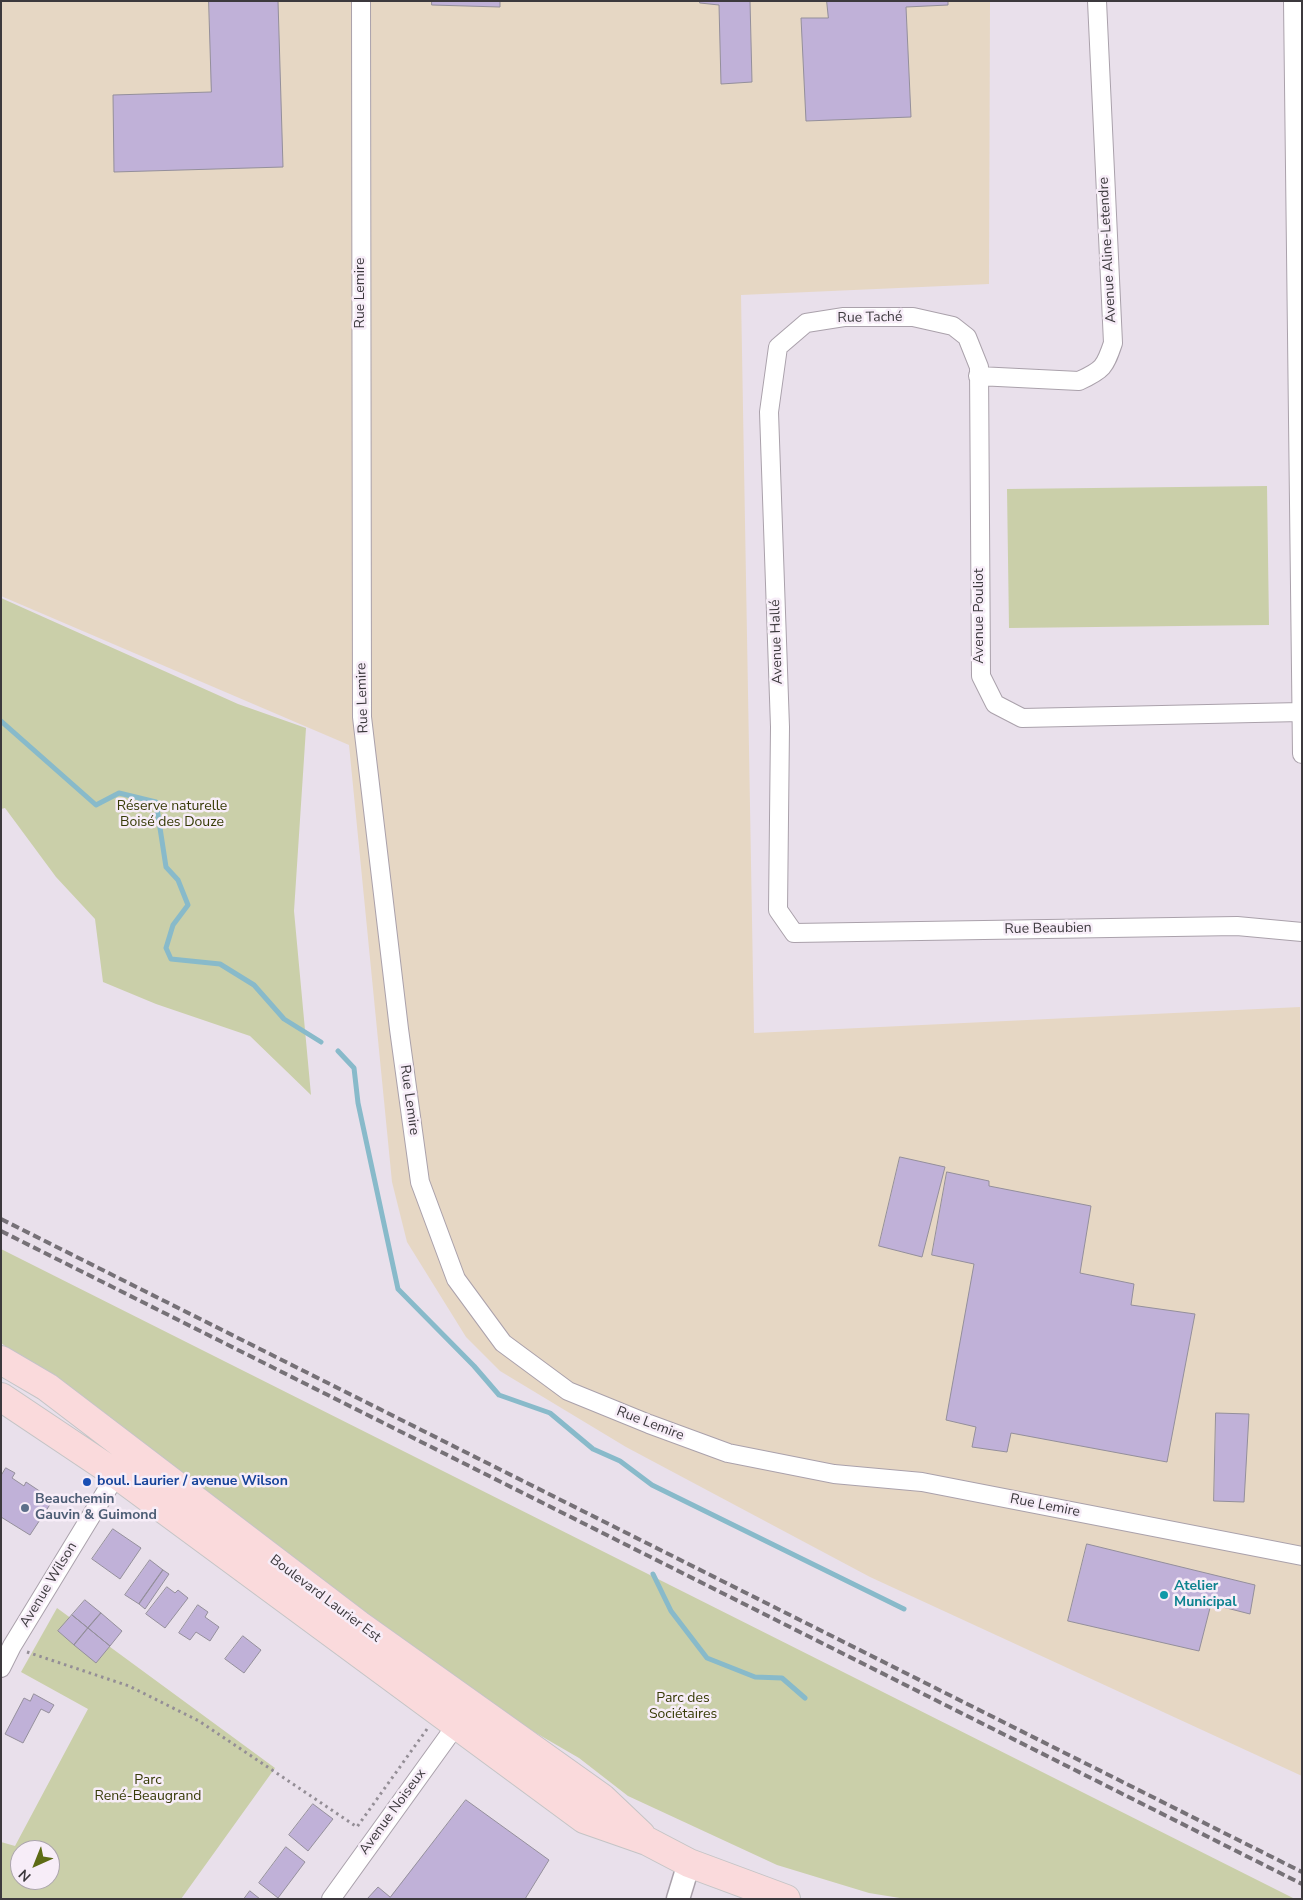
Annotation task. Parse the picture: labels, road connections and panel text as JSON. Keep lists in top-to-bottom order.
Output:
{
  "streets": {
    "main road": ["Boulevard Laurier Est"],
    "street": [
      "Avenue Aline-Letendre",
      "Rue Lemire",
      "Rue Taché",
      "Avenue Pouliot",
      "Avenue Hallé",
      "Rue Beaubien",
      "Avenue Wilson",
      "Avenue Noiseux"
    ]
  },
  "crossings": [
    ["Avenue Aline-Letendre", "Avenue Pouliot"],
    ["Rue Taché", "Avenue Pouliot"],
    ["Rue Taché", "Avenue Hallé"],
    ["Avenue Hallé", "Rue Beaubien"],
    ["Avenue Wilson", "Boulevard Laurier Est"],
    ["Avenue Wilson", "Avenue Noiseux"],
    ["Boulevard Laurier Est", "Avenue Noiseux"]
  ],
  "parks": ["Réserve naturelle Boisé des Douze", "Parc des Sociétaires", "Parc René-Beaugrand"],
  "places": ["boul. Laurier / avenue Wilson", "Beauchemin Gauvin & Guimond", "Atelier Municipal"],
  "north": "bottom left"
}
